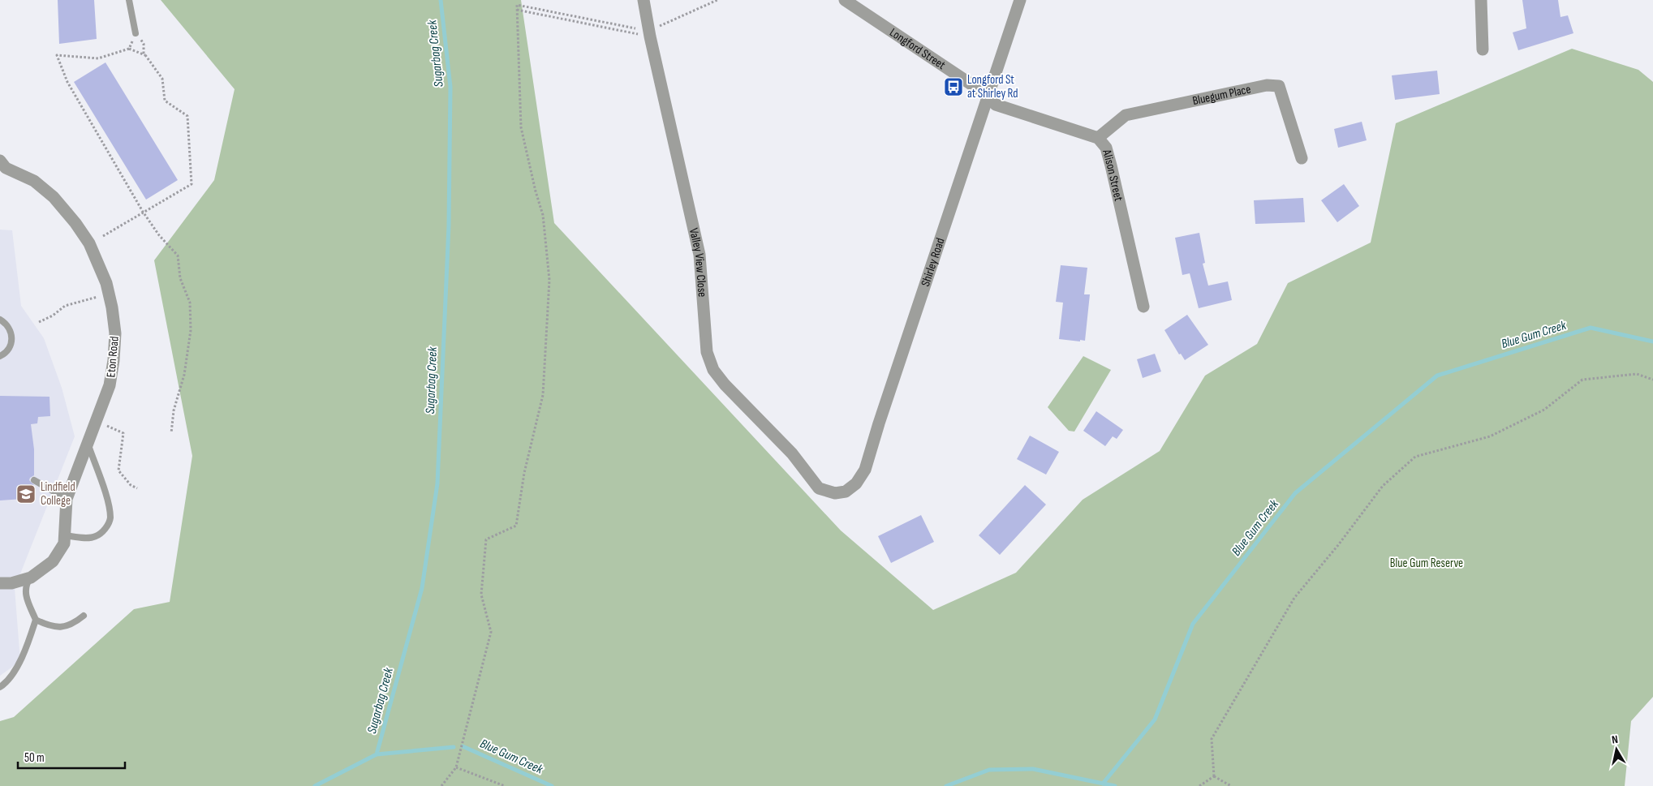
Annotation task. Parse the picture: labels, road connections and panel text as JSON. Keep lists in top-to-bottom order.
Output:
{
  "streets": {
    "street": [
      "Longford Street",
      "Bluegum Place",
      "Alison Street",
      "Shirley Road",
      "Valley View Close",
      "Eton Road"
    ]
  },
  "crossings": [
    ["Longford Street", "Alison Street"],
    ["Longford Street", "Shirley Road"],
    ["Bluegum Place", "Alison Street"],
    ["Alison Street", "Shirley Road"],
    ["Shirley Road", "Valley View Close"]
  ],
  "water": ["Sugarbag Creek", "Blue Gum Creek"],
  "parks": ["Blue Gum Reserve"],
  "places": {
    "bus stop": ["Longford St at Shirley Rd"],
    "school or university": ["Lindfield College"]
  },
  "scale_bar": "50 m",
  "north": "top"
}
